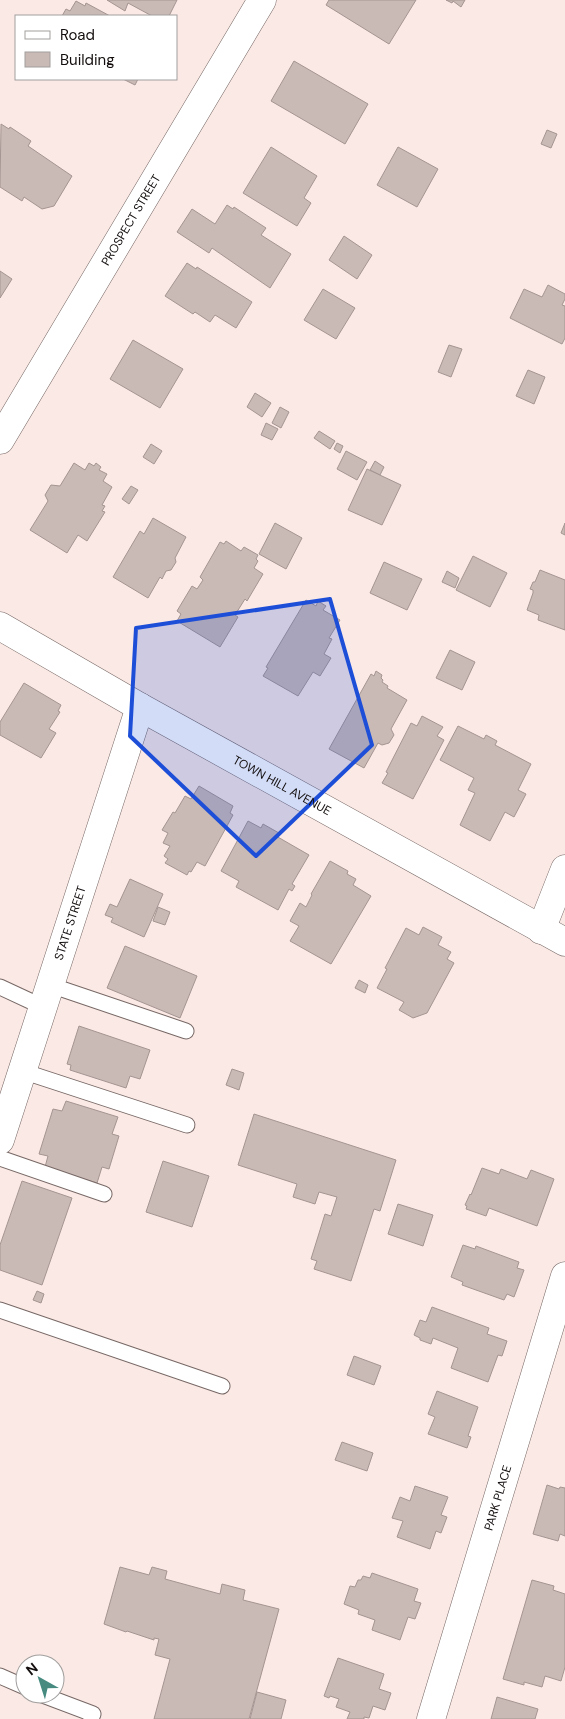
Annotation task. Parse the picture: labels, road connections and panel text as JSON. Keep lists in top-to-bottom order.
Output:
{
  "streets": {
    "street": [
      "PROSPECT STREET",
      "TOWN HILL AVENUE",
      "STATE STREET",
      "PARK PLACE"
    ]
  },
  "crossings": [
    ["TOWN HILL AVENUE", "STATE STREET"]
  ],
  "legend": ["Road", "Building"],
  "north": "top left"
}
